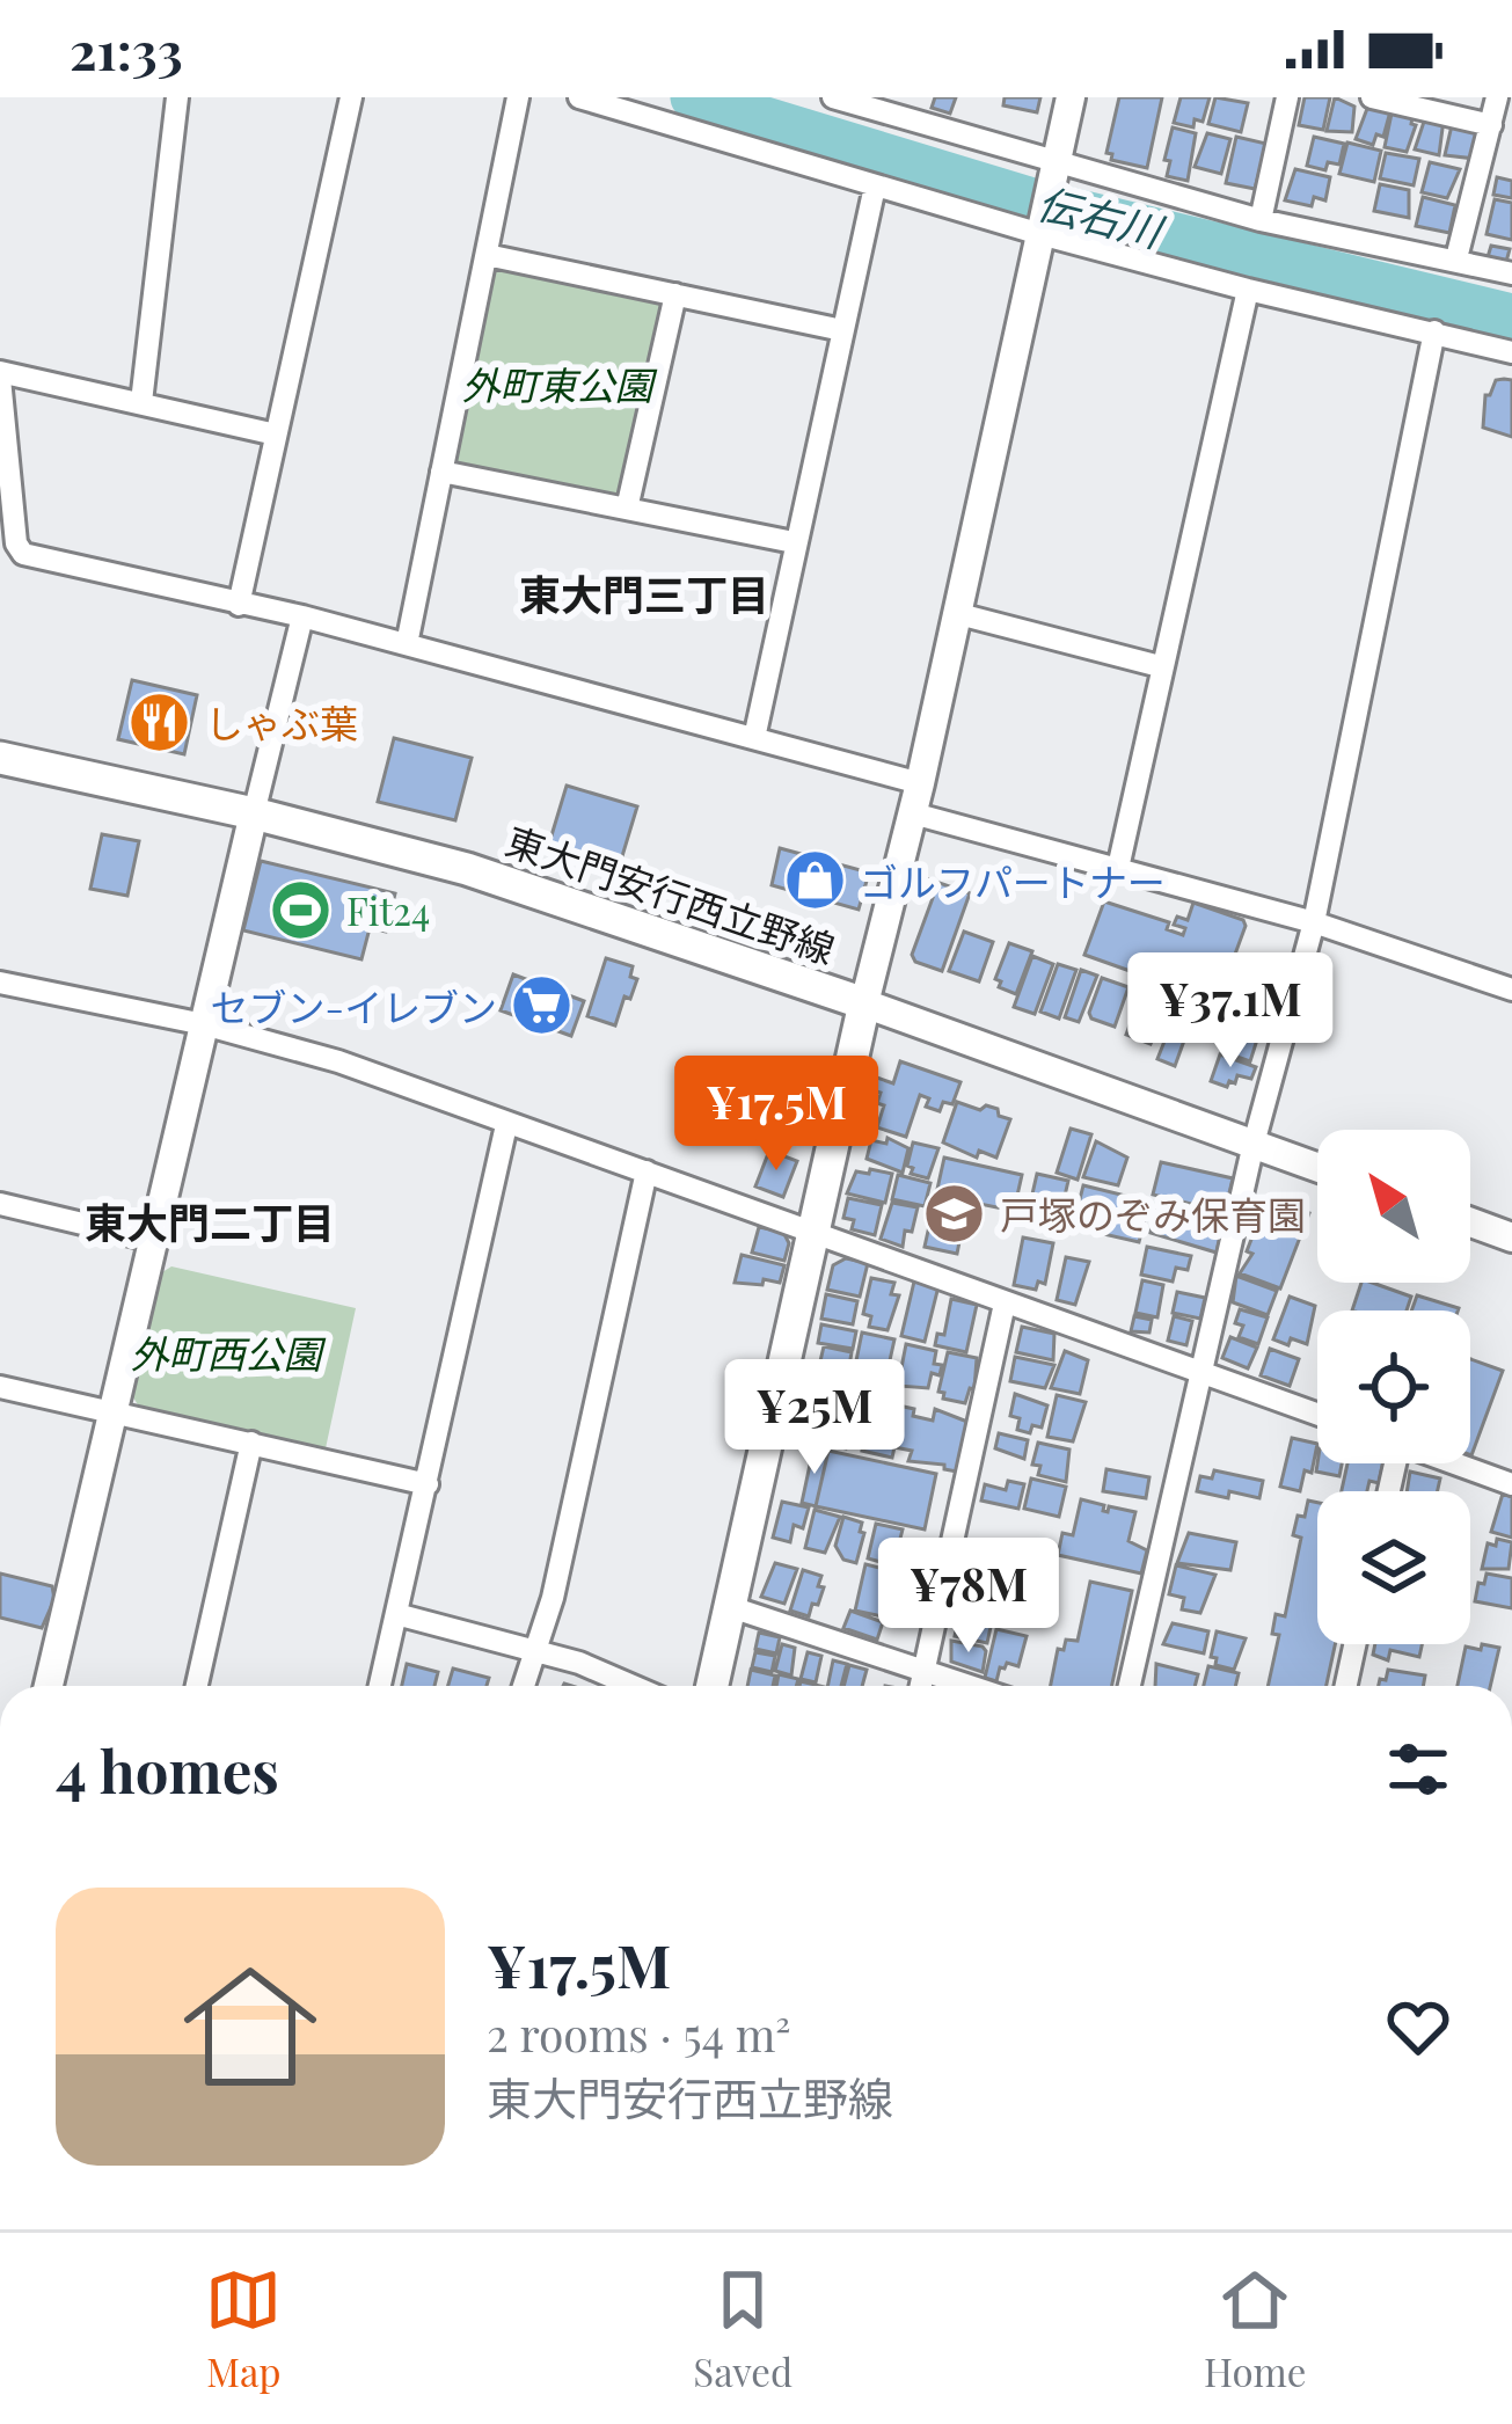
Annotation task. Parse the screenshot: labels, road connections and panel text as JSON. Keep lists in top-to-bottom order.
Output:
{
  "streets": {
    "main road": ["東大門安行西立野線"]
  },
  "districts": ["東大門三丁目", "東大門二丁目"],
  "water": ["伝右川"],
  "parks": ["外町東公園", "外町西公園"],
  "places": {
    "restaurant": ["しゃぶ葉"],
    "shop": ["ゴルフパートナー"],
    "sports": ["Fit24"],
    "supermarket": ["セブン-イレブン"],
    "school or university": ["戸塚のぞみ保育園"]
  },
  "north": "top left",
  "page": {
    "status": "21:33",
    "price": [
      "¥37.1M",
      "¥17.5M",
      "¥25M",
      "¥78M"
    ],
    "heading": "4 homes",
    "list": [
      {
        "name": "¥17.5M",
        "note": "2 rooms · 54 m² · 東大門安行西立野線"
      }
    ],
    "tabs": ["Map", "Saved", "Home"]
  }
}
